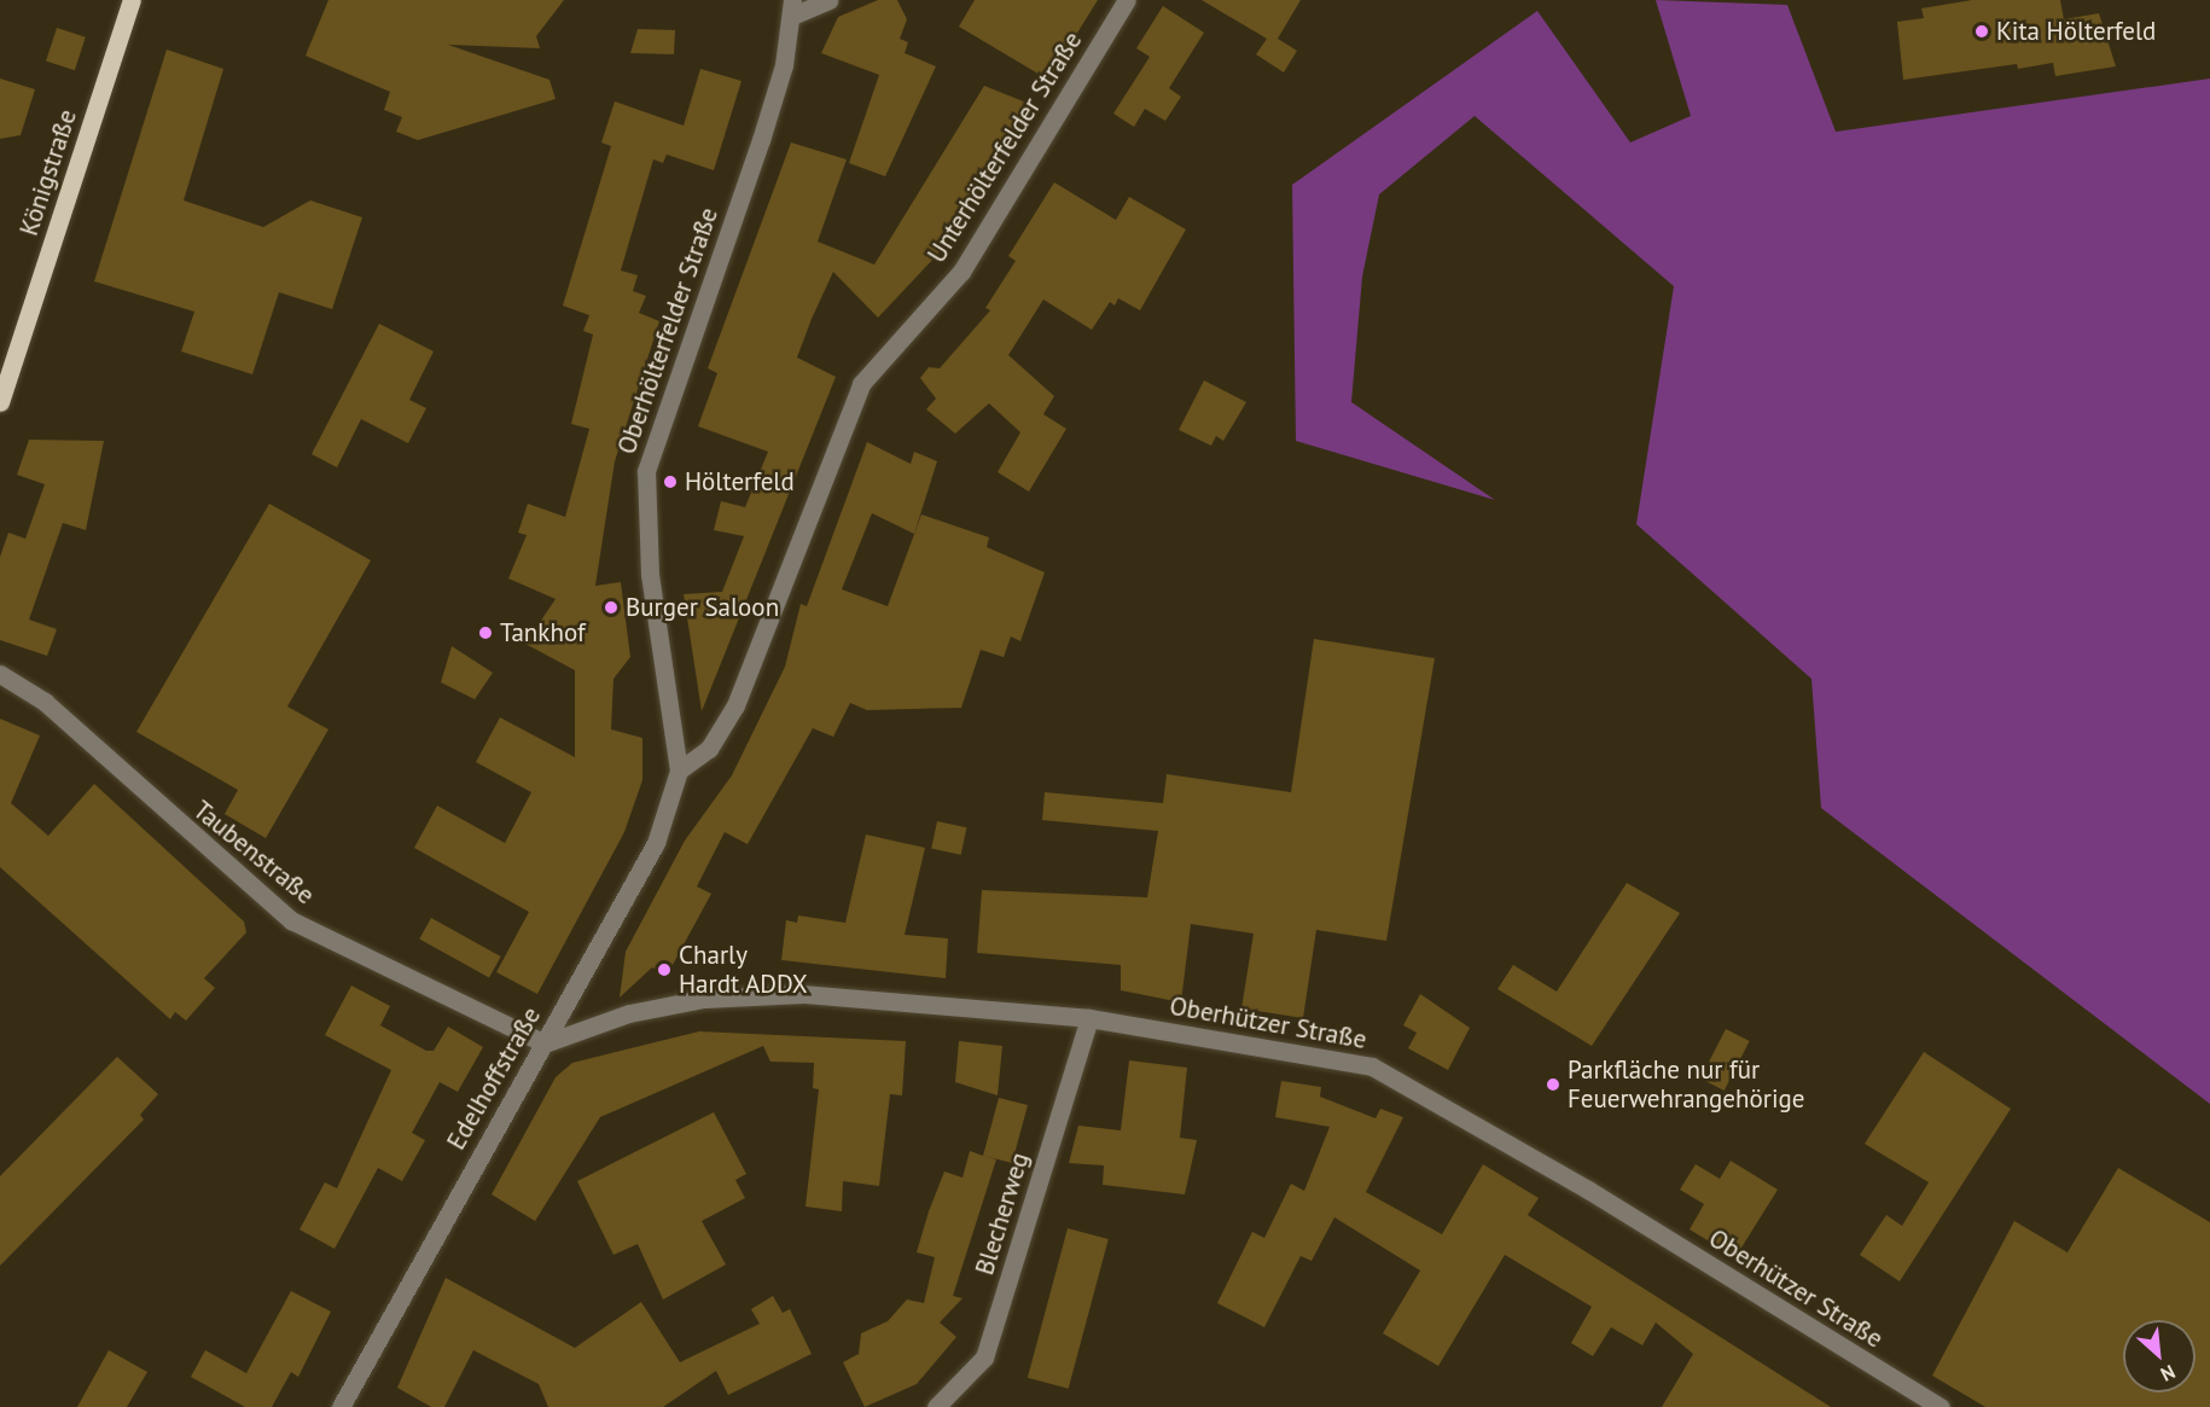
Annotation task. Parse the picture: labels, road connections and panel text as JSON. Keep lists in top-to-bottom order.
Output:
{
  "streets": {
    "main road": ["Königstraße"],
    "street": [
      "Unterhölterfelder Straße",
      "Oberhölterfelder Straße",
      "Taubenstraße",
      "Oberhützer Straße",
      "Edelhoffstraße",
      "Blecherweg"
    ]
  },
  "crossings": [
    ["Unterhölterfelder Straße", "Oberhölterfelder Straße"],
    ["Unterhölterfelder Straße", "Edelhoffstraße"],
    ["Oberhölterfelder Straße", "Edelhoffstraße"],
    ["Taubenstraße", "Oberhützer Straße"],
    ["Taubenstraße", "Edelhoffstraße"],
    ["Oberhützer Straße", "Edelhoffstraße"],
    ["Oberhützer Straße", "Blecherweg"]
  ],
  "places": [
    "Kita Hölterfeld",
    "Hölterfeld",
    "Burger Saloon",
    "Tankhof",
    "Charly Hardt ADDX",
    "Parkfläche nur für Feuerwehrangehörige"
  ],
  "north": "bottom right"
}
